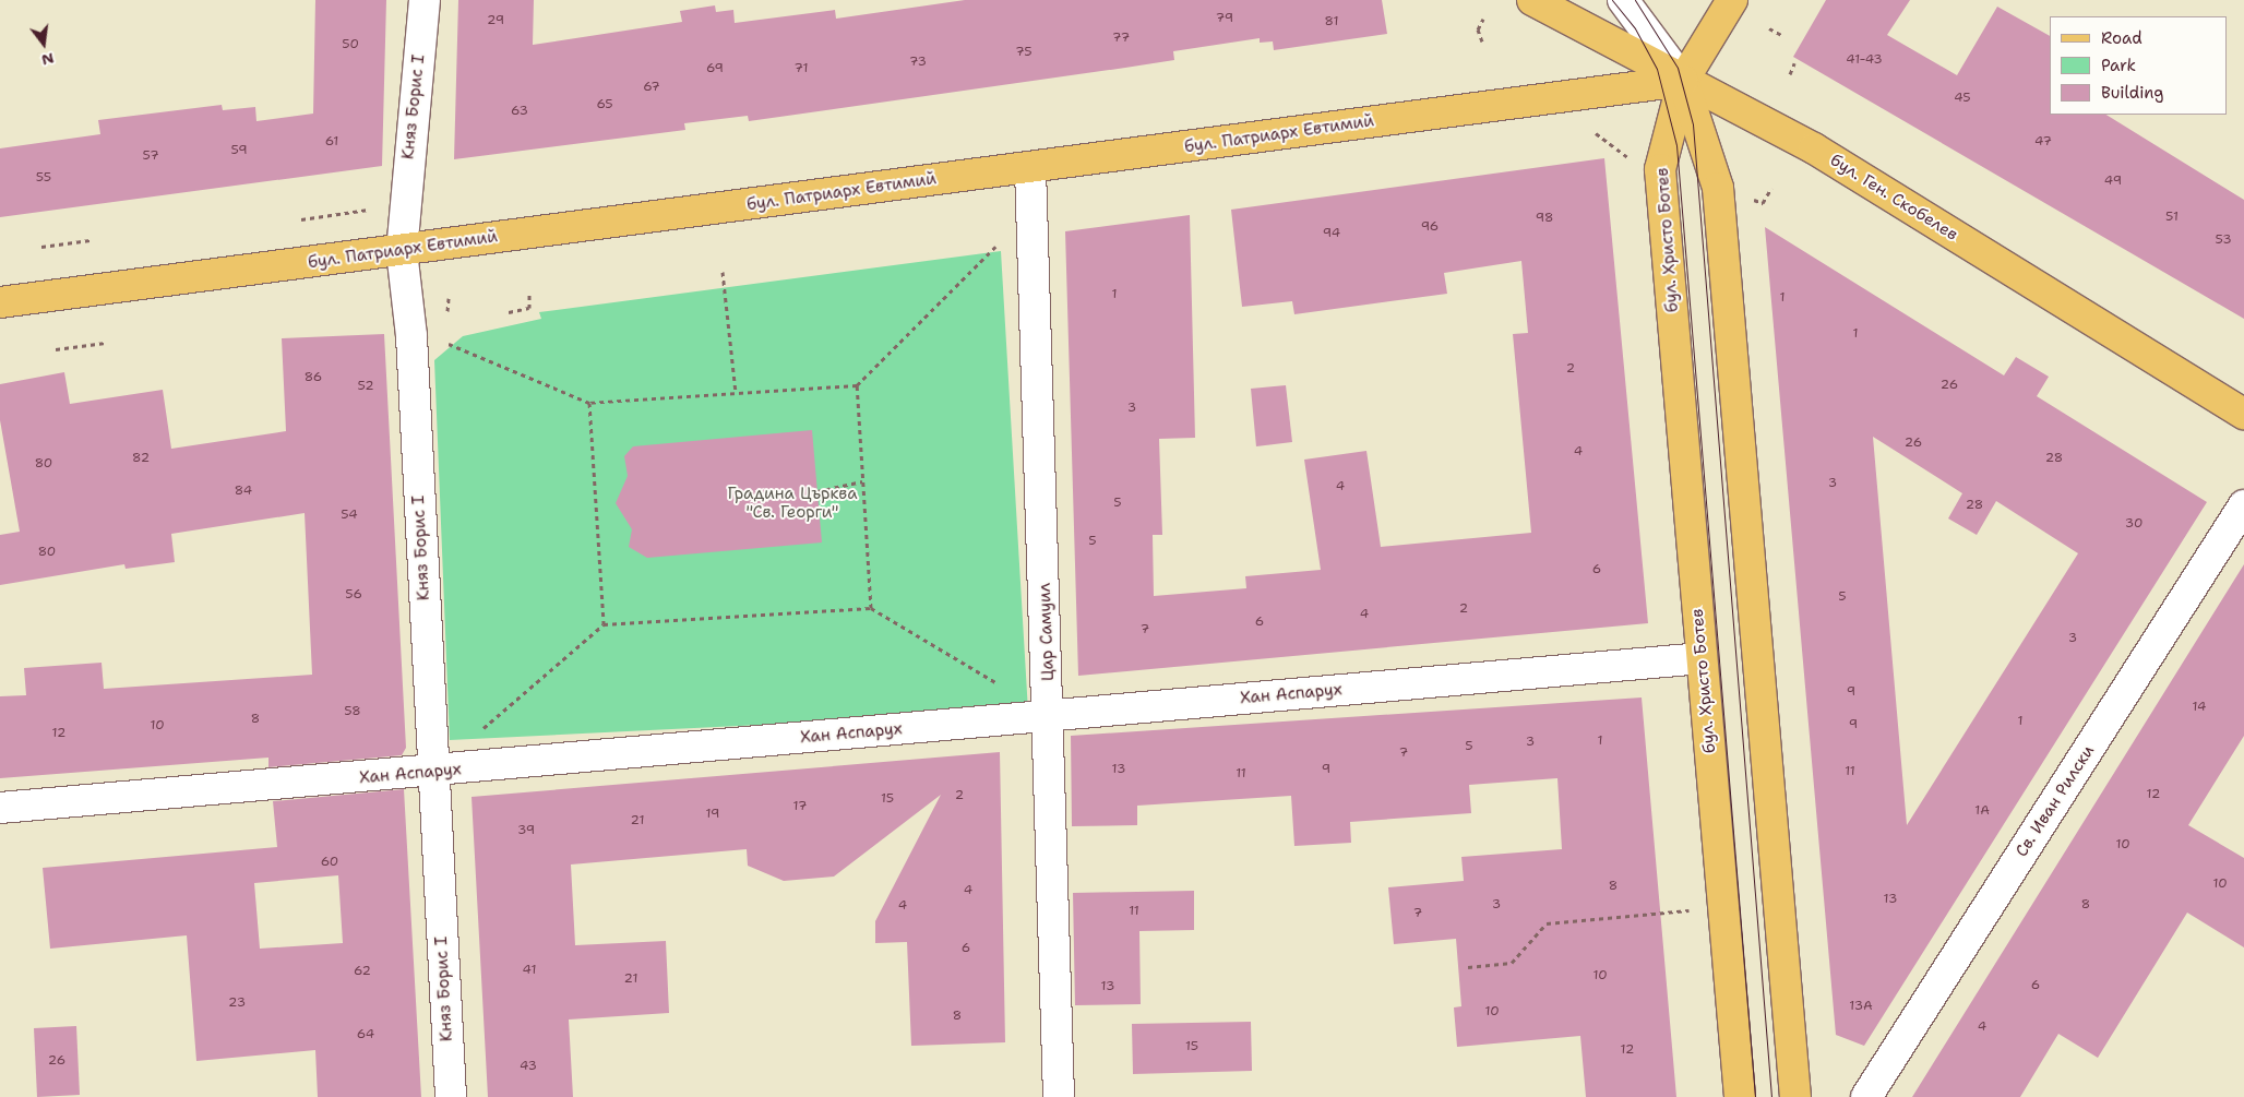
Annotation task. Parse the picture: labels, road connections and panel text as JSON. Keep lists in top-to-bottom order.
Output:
{
  "streets": {
    "main road": ["бул. Патриарх Евтимий", "бул. Ген. Скобелев", "бул. Христо Ботев"],
    "street": [
      "Княз Борис I",
      "Цар Самуил",
      "Хан Аспарух",
      "Св. Иван Рилски"
    ]
  },
  "crossings": [
    ["Княз Борис I", "бул. Патриарх Евтимий"],
    ["Княз Борис I", "Хан Аспарух"],
    ["бул. Патриарх Евтимий", "бул. Ген. Скобелев"],
    ["бул. Патриарх Евтимий", "бул. Христо Ботев"],
    ["бул. Патриарх Евтимий", "Цар Самуил"],
    ["бул. Ген. Скобелев", "бул. Христо Ботев"],
    ["бул. Христо Ботев", "Хан Аспарух"],
    ["Цар Самуил", "Хан Аспарух"]
  ],
  "parks": ["Градина Църква \"Св. Георги\""],
  "house_numbers": [
    "79",
    "29",
    "81",
    "77",
    "50",
    "75",
    "41-43",
    "73",
    "69",
    "71",
    "67",
    "45",
    "65",
    "63",
    "61",
    "47",
    "59",
    "57",
    "55",
    "49",
    "51",
    "98",
    "96",
    "94",
    "53",
    "1",
    "1",
    "1",
    "2",
    "86",
    "26",
    "52",
    "3",
    "26",
    "4",
    "82",
    "28",
    "80",
    "3",
    "4",
    "84",
    "5",
    "28",
    "54",
    "30",
    "5",
    "80",
    "6",
    "56",
    "5",
    "2",
    "4",
    "6",
    "7",
    "3",
    "9",
    "14",
    "58",
    "8",
    "1",
    "9",
    "10",
    "12",
    "1",
    "3",
    "5",
    "7",
    "13",
    "9",
    "11",
    "11",
    "12",
    "2",
    "15",
    "17",
    "1А",
    "19",
    "21",
    "39",
    "10",
    "60",
    "10",
    "8",
    "4",
    "13",
    "3",
    "8",
    "4",
    "11",
    "7",
    "6",
    "41",
    "62",
    "10",
    "21",
    "6",
    "13",
    "23",
    "13А",
    "10",
    "8",
    "4",
    "64",
    "15",
    "12",
    "26",
    "43"
  ],
  "legend": ["Road", "Park", "Building"],
  "north": "bottom"
}
